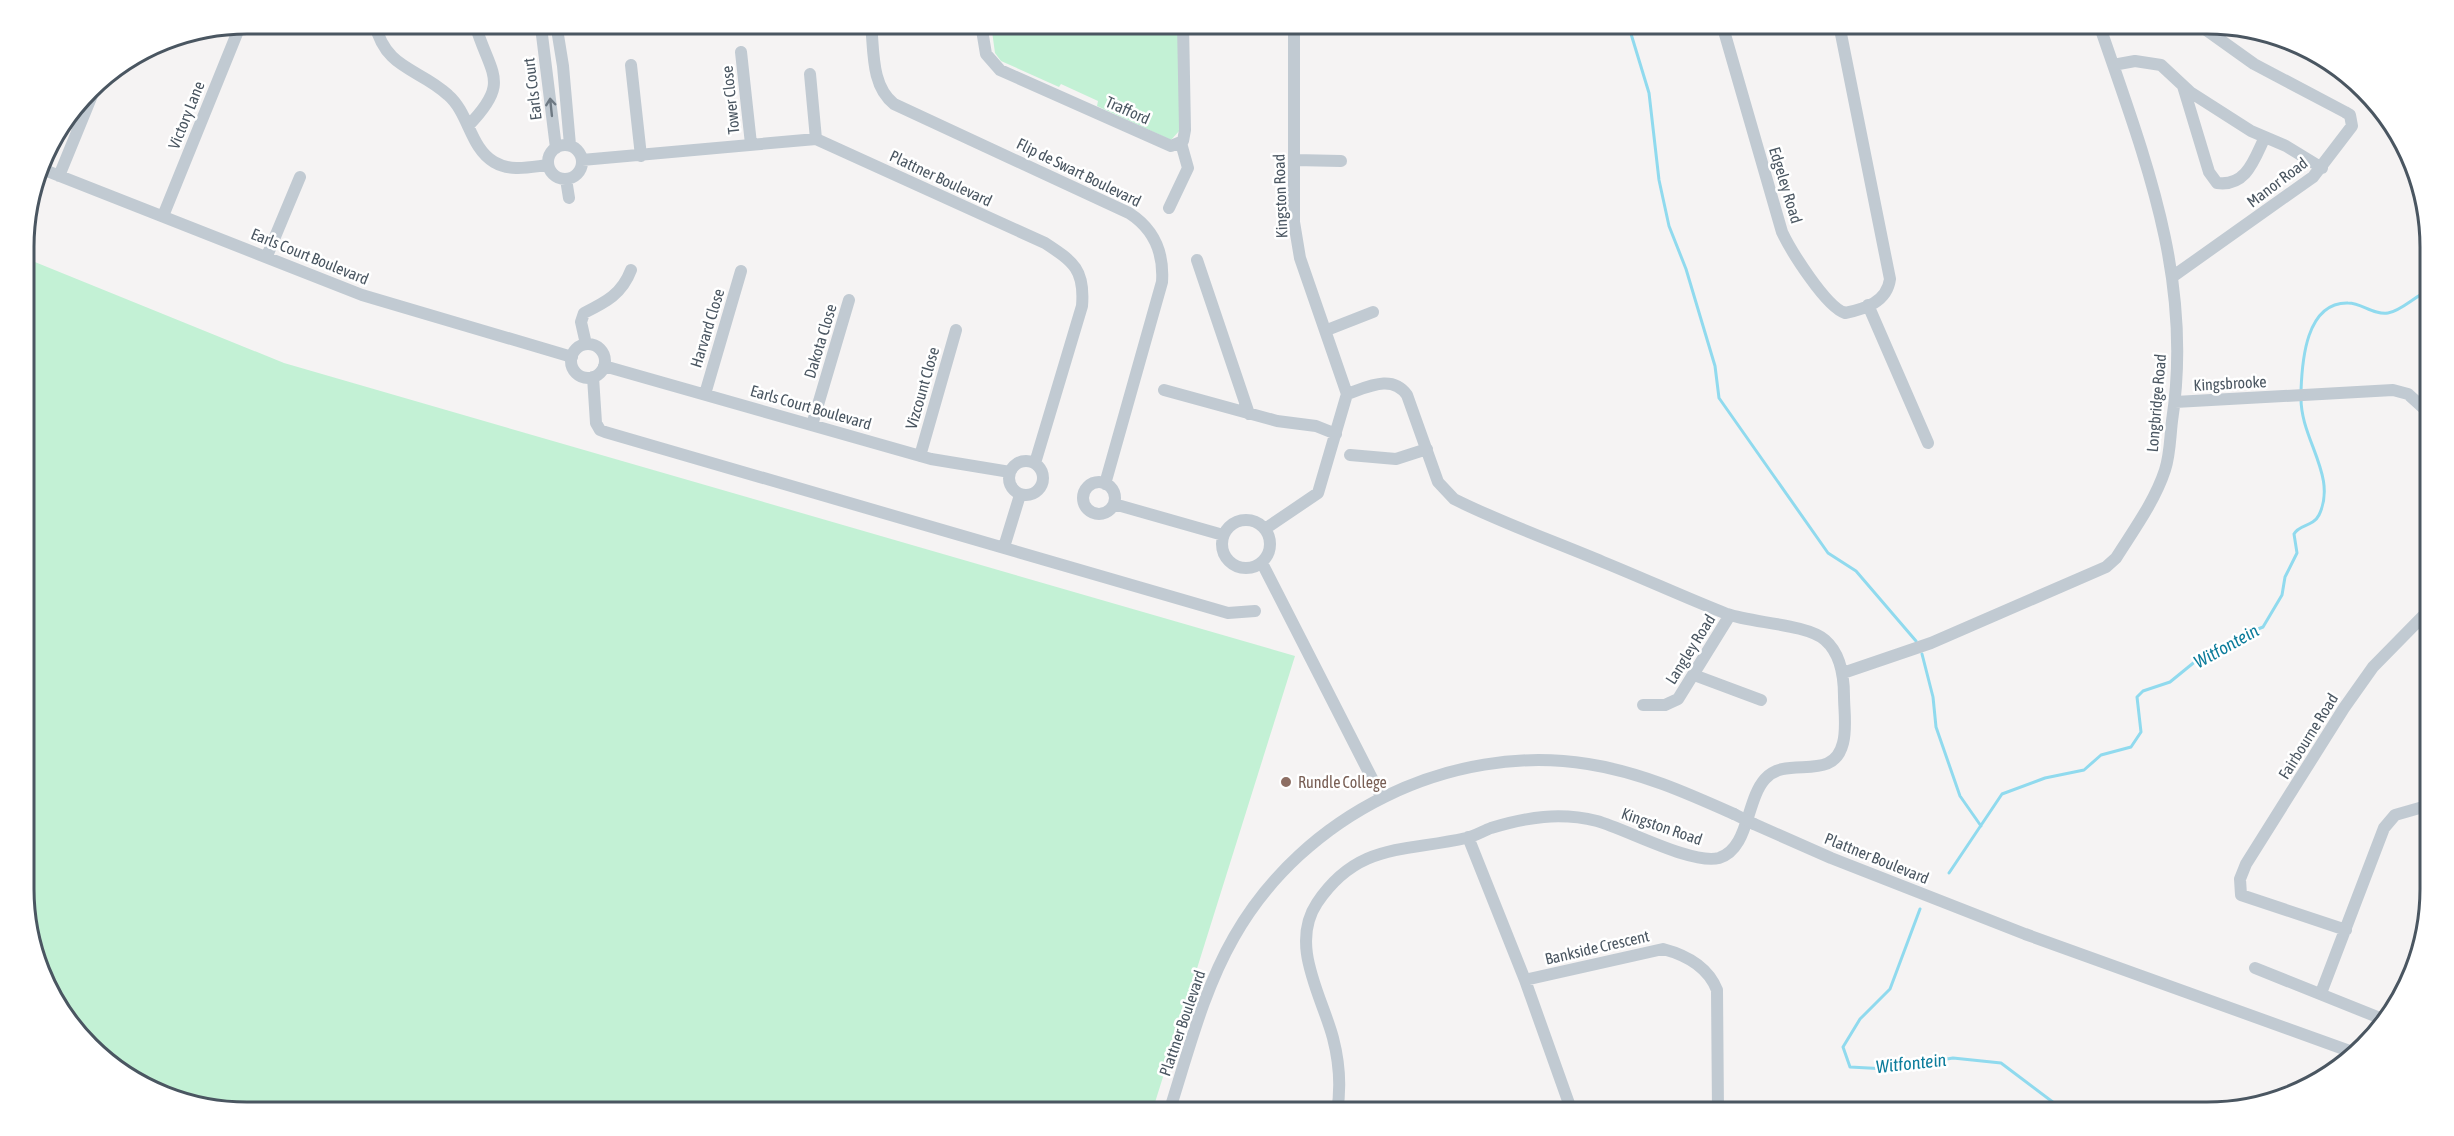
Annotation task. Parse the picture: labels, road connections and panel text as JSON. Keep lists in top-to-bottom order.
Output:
{
  "streets": {
    "street": [
      "Earls Court",
      "Tower Close",
      "Trafford",
      "Victory Lane",
      "Flip de Swart Boulevard",
      "Plattner Boulevard",
      "Manor Road",
      "Edgeley Road",
      "Kingston Road",
      "Earls Court Boulevard",
      "Harvard Close",
      "Dakota Close",
      "Kingsbrooke",
      "Vizcount Close",
      "Longbridge Road",
      "Langley Road",
      "Fairbourne Road",
      "Bankside Crescent"
    ]
  },
  "crossings": [
    ["Earls Court", "Plattner Boulevard"],
    ["Tower Close", "Plattner Boulevard"],
    ["Victory Lane", "Earls Court Boulevard"],
    ["Plattner Boulevard", "Earls Court Boulevard"],
    ["Manor Road", "Longbridge Road"],
    ["Kingston Road", "Longbridge Road"],
    ["Kingston Road", "Langley Road"],
    ["Kingston Road", "Bankside Crescent"],
    ["Earls Court Boulevard", "Harvard Close"],
    ["Earls Court Boulevard", "Dakota Close"],
    ["Earls Court Boulevard", "Vizcount Close"],
    ["Kingsbrooke", "Longbridge Road"]
  ],
  "water": ["Witfontein"],
  "places": ["Rundle College"]
}
